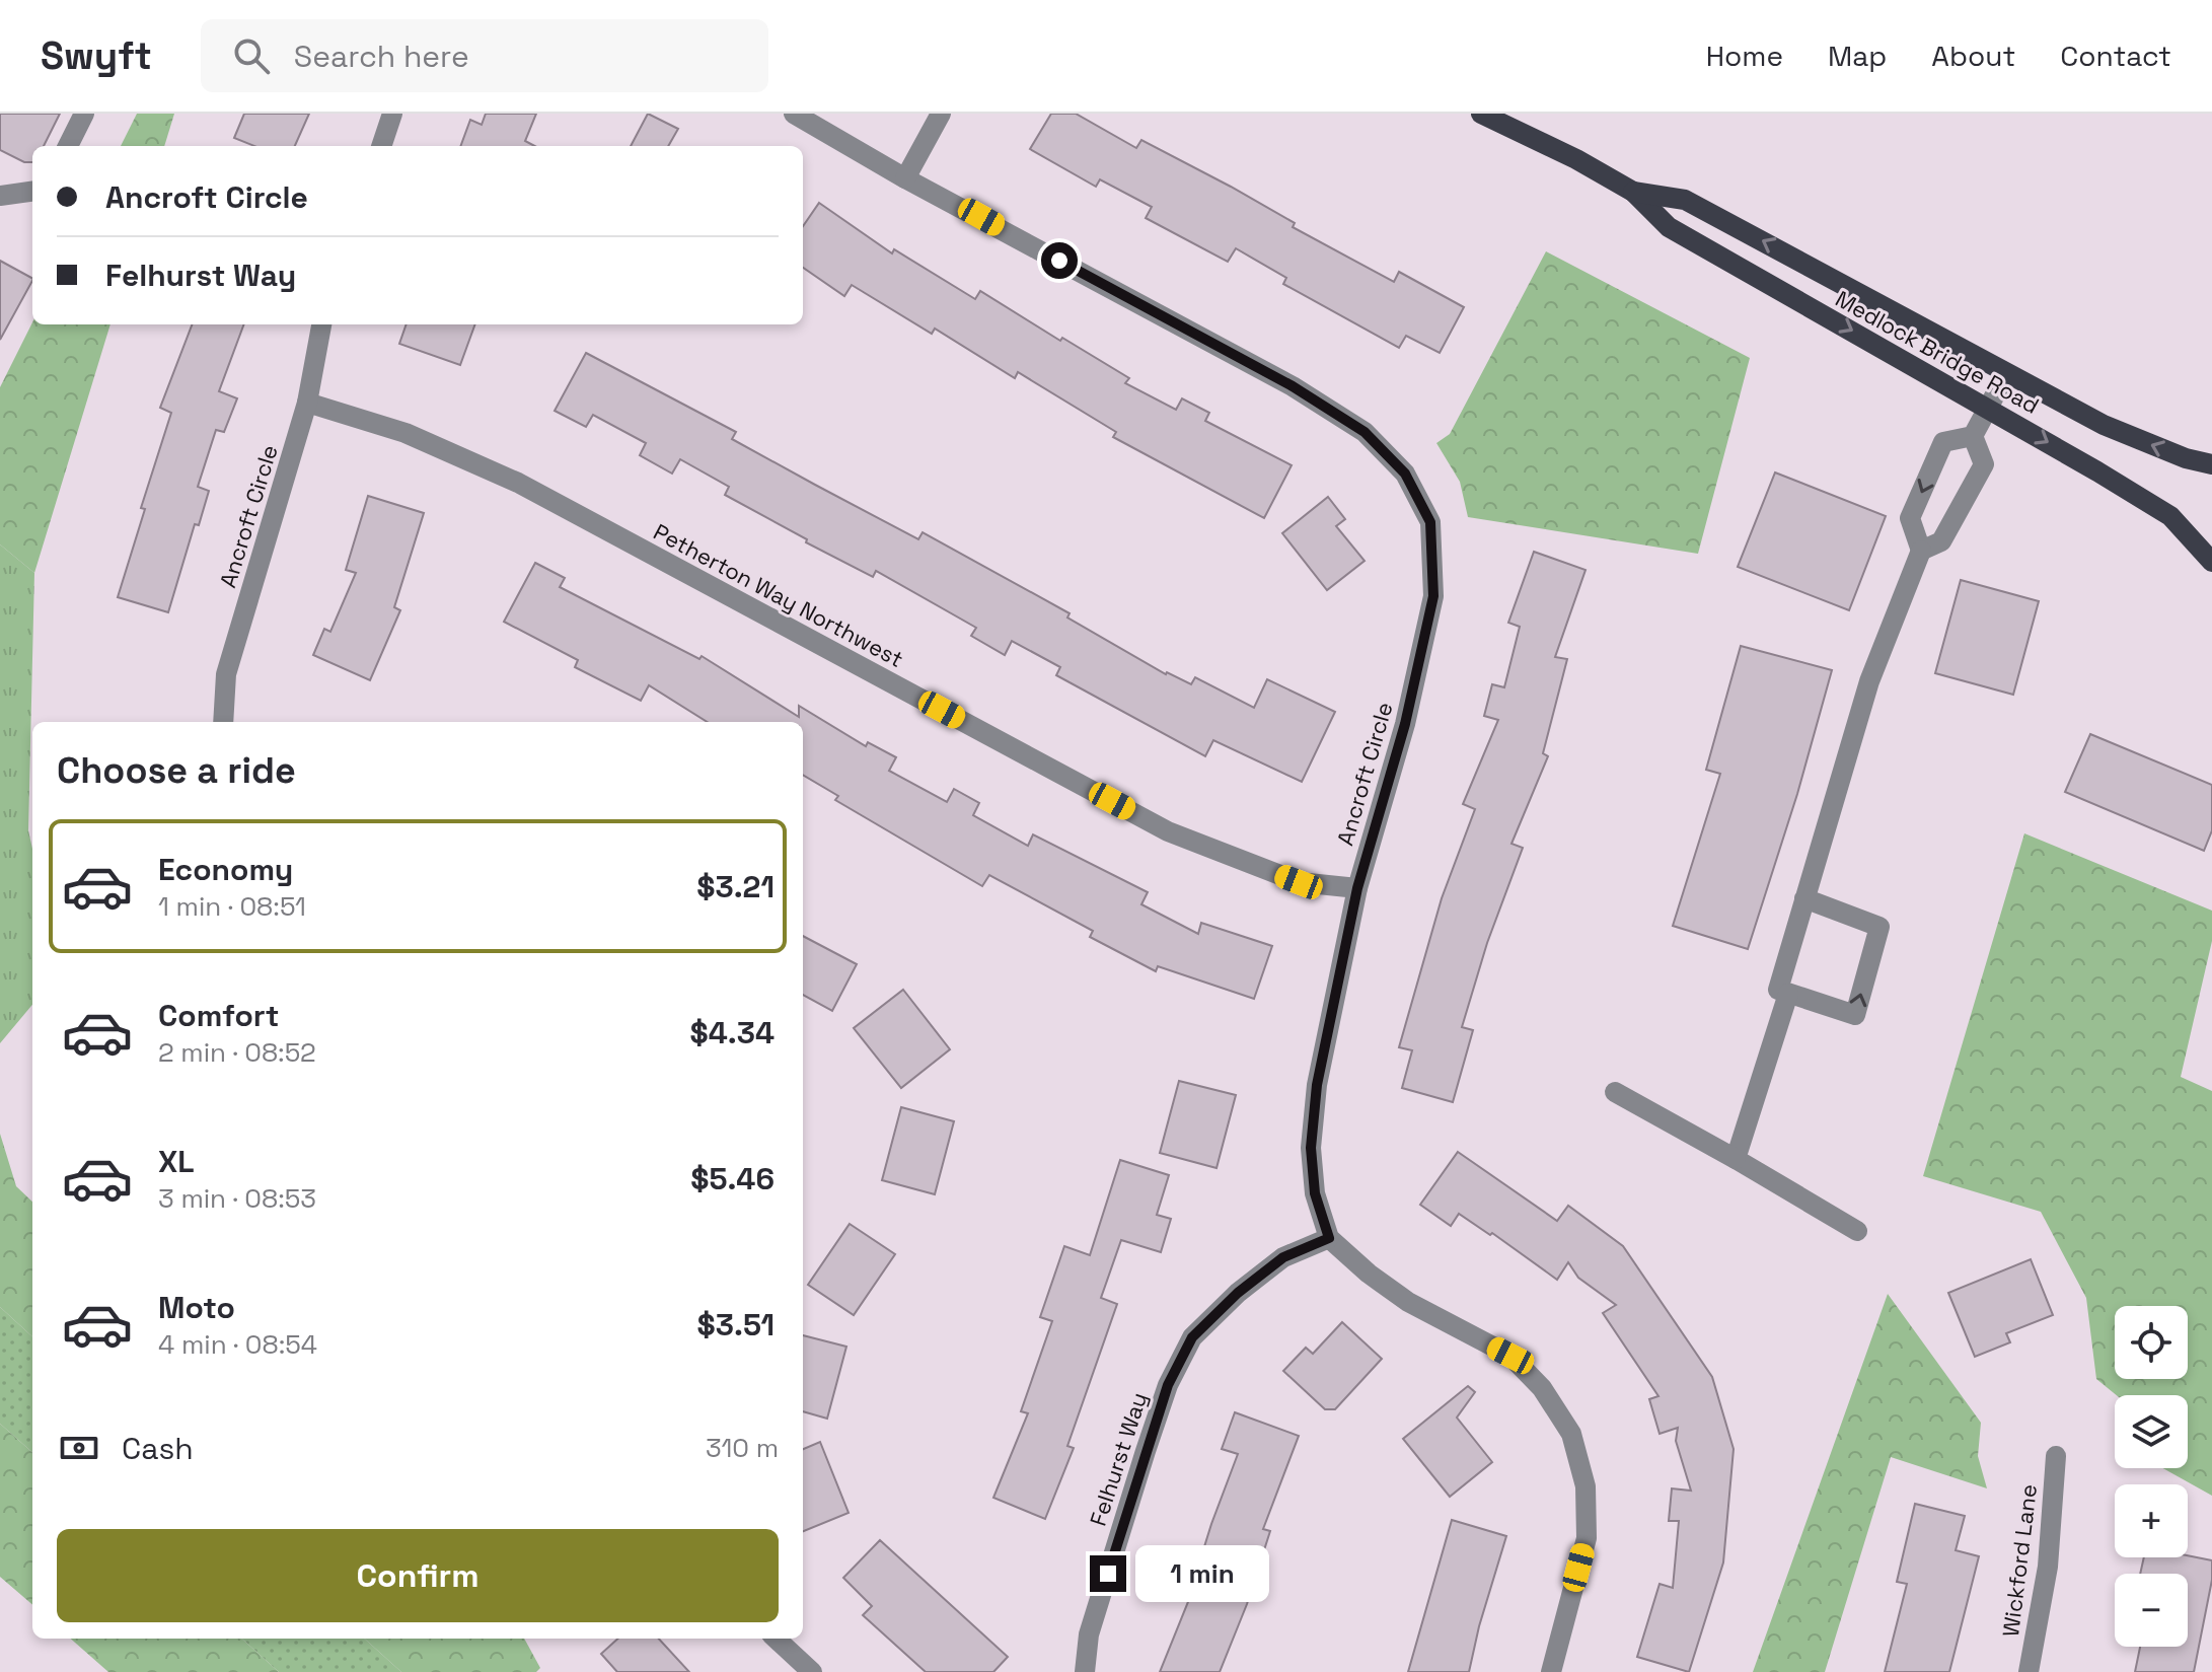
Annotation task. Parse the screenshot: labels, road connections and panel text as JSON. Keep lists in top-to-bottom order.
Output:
{
  "streets": {
    "main road": ["Medlock Bridge Road"],
    "street": [
      "Ancroft Circle",
      "Petherton Way Northwest",
      "Felhurst Way",
      "Wickford Lane"
    ]
  },
  "crossings": [
    ["Ancroft Circle", "Petherton Way Northwest"],
    ["Ancroft Circle", "Felhurst Way"]
  ],
  "page": {
    "header": "Swyft",
    "search": "Search here",
    "nav": [
      "Home",
      "Map",
      "About",
      "Contact"
    ],
    "banner": ["Ancroft Circle", "Felhurst Way"],
    "heading": "Choose a ride",
    "list": [
      {
        "name": "Economy",
        "note": "1 min · 08:51",
        "value": "$3.21"
      },
      {
        "name": "Comfort",
        "note": "2 min · 08:52",
        "value": "$4.34"
      },
      {
        "name": "XL",
        "note": "3 min · 08:53",
        "value": "$5.46"
      },
      {
        "name": "Moto",
        "note": "4 min · 08:54",
        "value": "$3.51"
      }
    ],
    "map_buttons": ["+", "−"],
    "pay": ["Cash", "310 m"],
    "buttons": "Confirm",
    "bubble": "1 min"
  }
}
